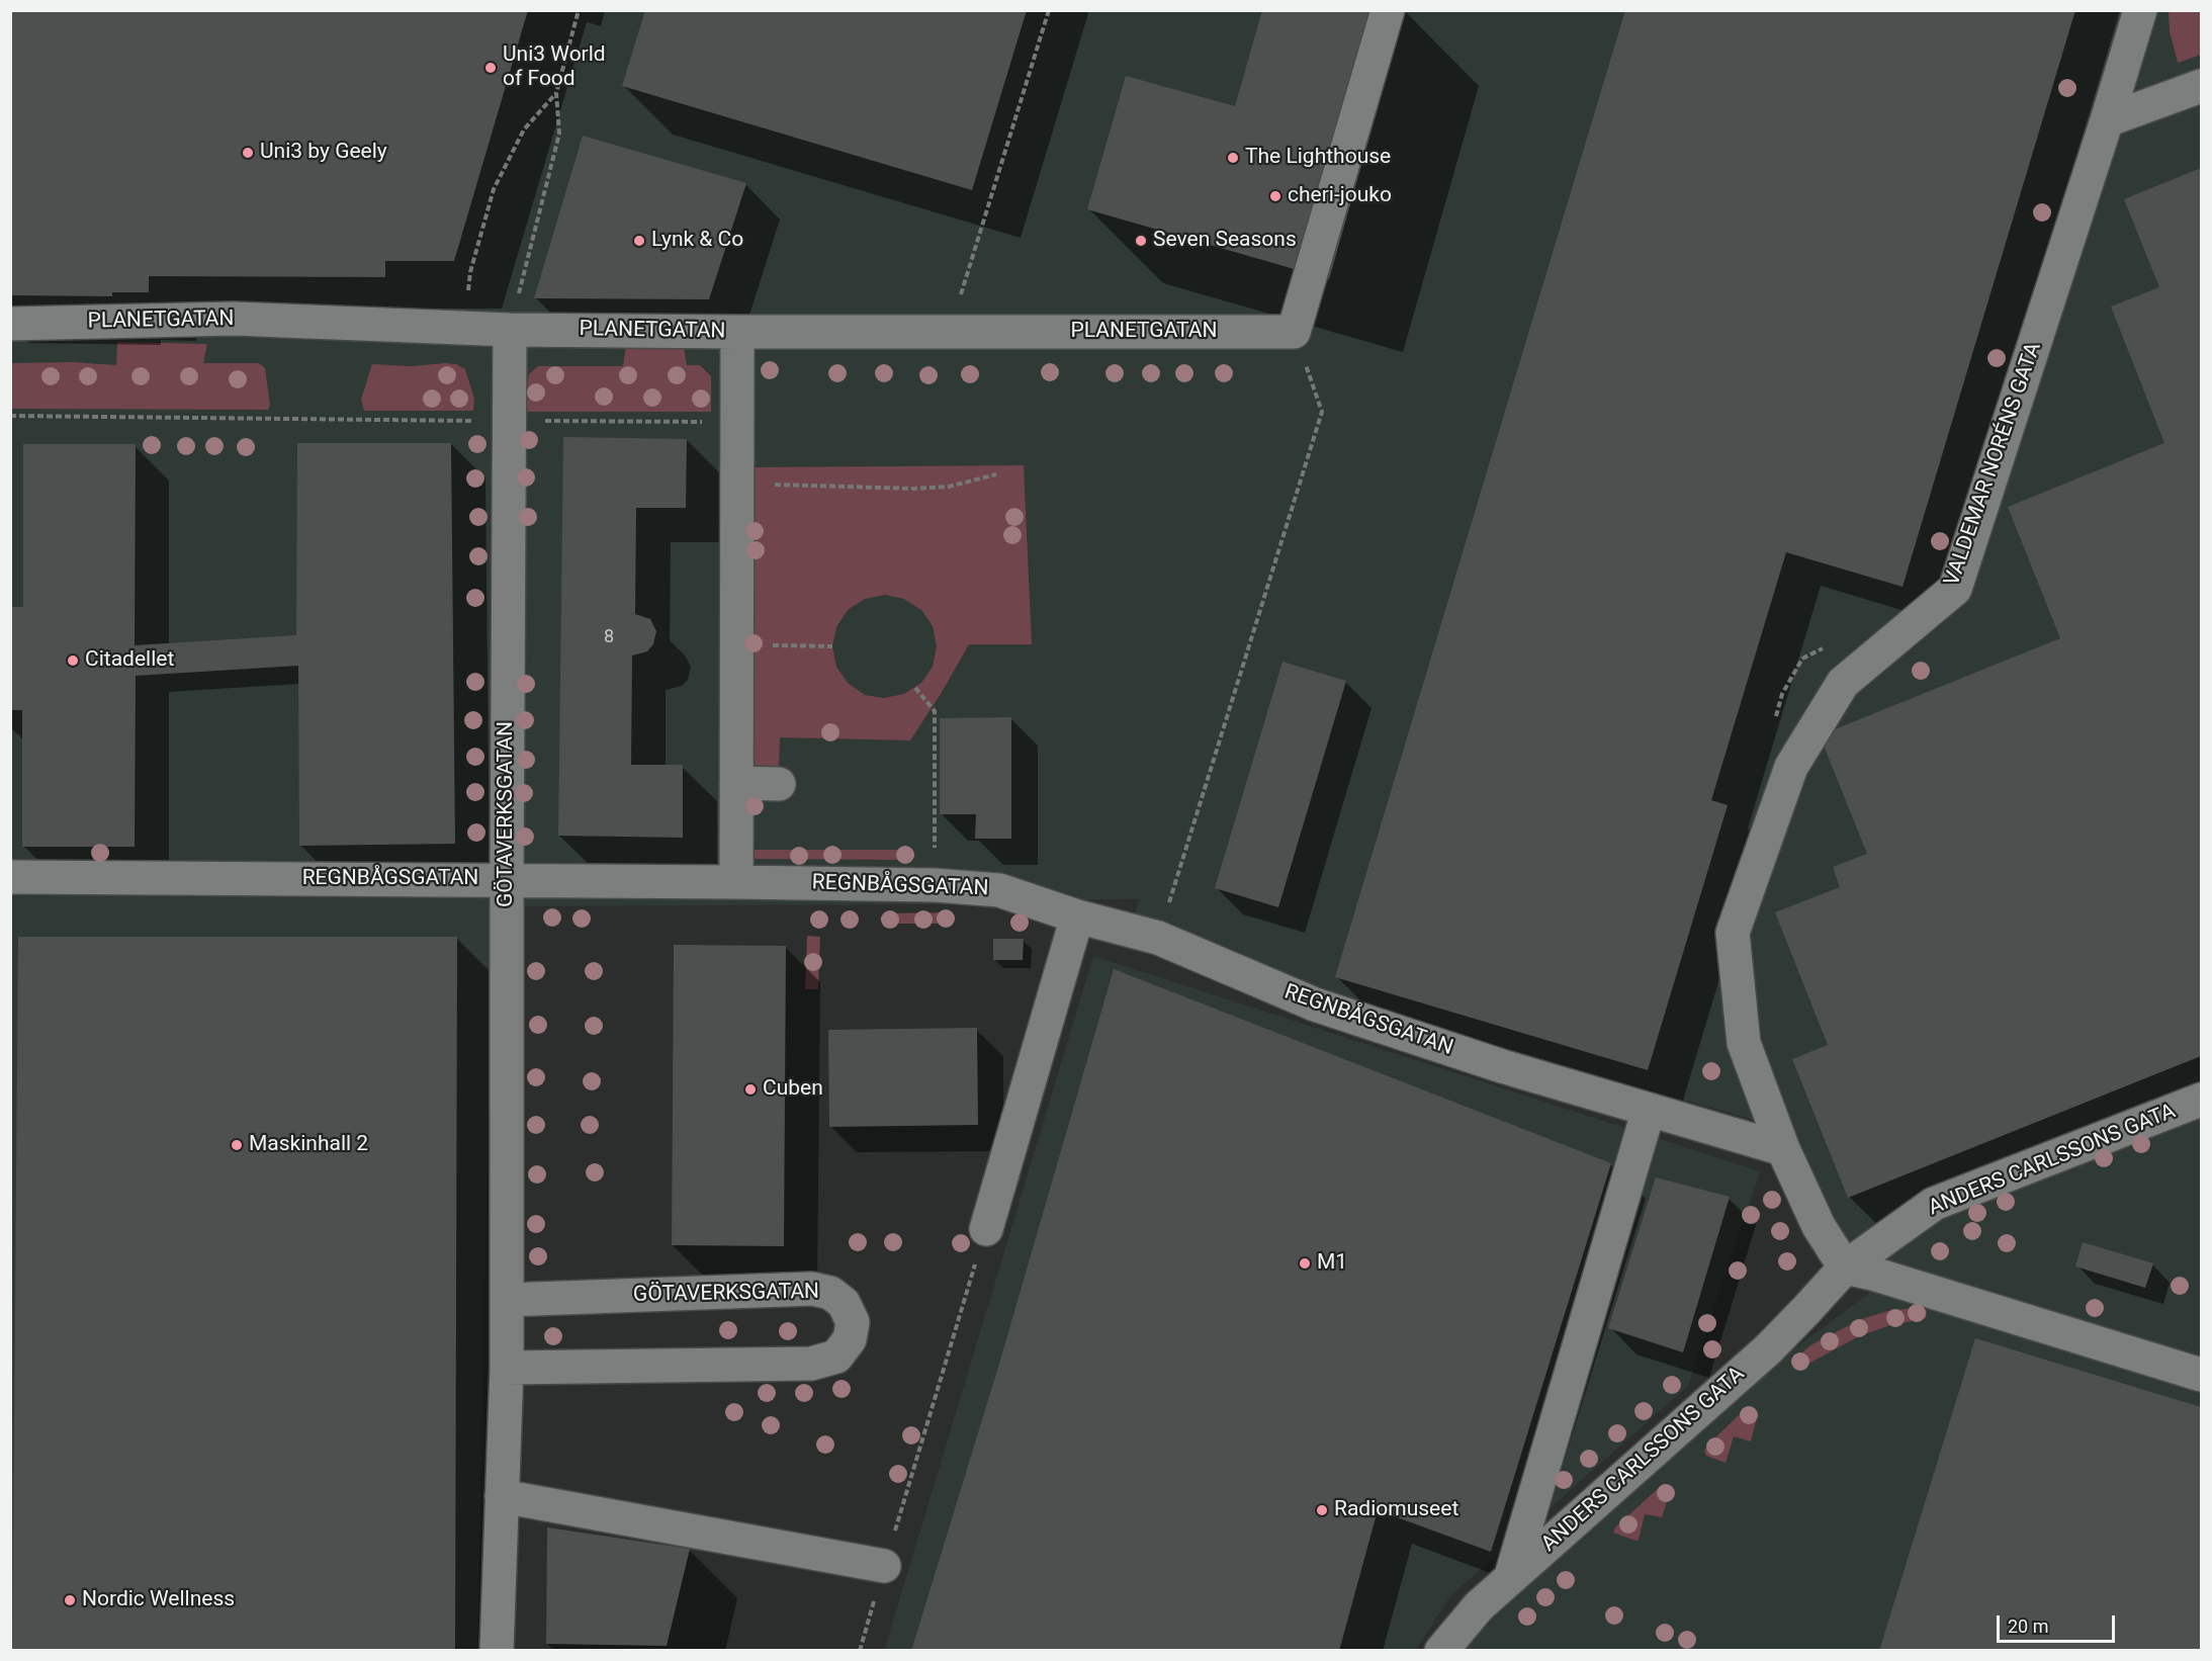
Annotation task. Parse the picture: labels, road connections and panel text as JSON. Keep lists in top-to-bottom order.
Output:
{
  "streets": {
    "street": [
      "PLANETGATAN",
      "VALDEMAR NORÉNS GATA",
      "GÖTAVERKSGATAN",
      "REGNBÅGSGATAN",
      "ANDERS CARLSSONS GATA"
    ]
  },
  "crossings": [
    ["PLANETGATAN", "GÖTAVERKSGATAN"],
    ["VALDEMAR NORÉNS GATA", "REGNBÅGSGATAN"],
    ["VALDEMAR NORÉNS GATA", "ANDERS CARLSSONS GATA"],
    ["GÖTAVERKSGATAN", "REGNBÅGSGATAN"]
  ],
  "places": [
    "Uni3 World of Food",
    "Uni3 by Geely",
    "The Lighthouse",
    "cheri-jouko",
    "Lynk & Co",
    "Seven Seasons",
    "Citadellet",
    "Cuben",
    "Maskinhall 2",
    "M1",
    "Radiomuseet",
    "Nordic Wellness"
  ],
  "house_numbers": ["8"],
  "scale_bar": "20 m"
}
